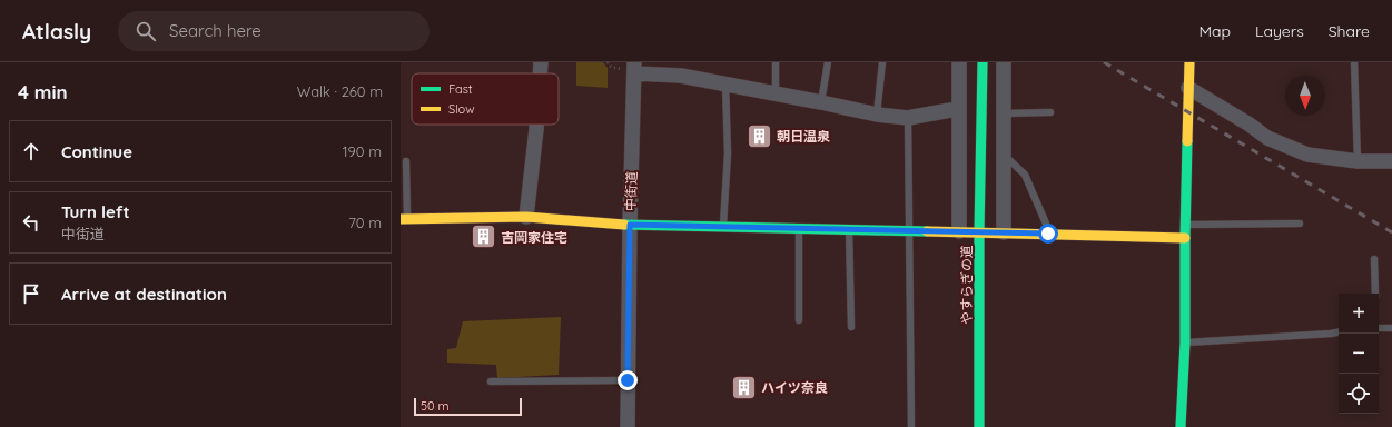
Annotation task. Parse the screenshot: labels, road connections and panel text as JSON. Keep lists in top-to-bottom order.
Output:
{
  "streets": {
    "street": ["中街道", "やすらぎの道"]
  },
  "places": {
    "building": ["朝日温泉", "吉岡家住宅", "ハイツ奈良"]
  },
  "legend": ["Fast", "Slow"],
  "scale_bar": "50 m",
  "north": "bottom",
  "page": {
    "header": "Atlasly",
    "search": "Search here",
    "nav": ["Map", "Layers", "Share"],
    "heading": ["4 min", "Walk · 260 m"],
    "list": [
      ["Continue", "190 m"],
      ["Turn left", "中街道", "70 m"],
      "Arrive at destination"
    ],
    "map_buttons": ["+", "−"],
    "scale": "50 m"
  }
}
